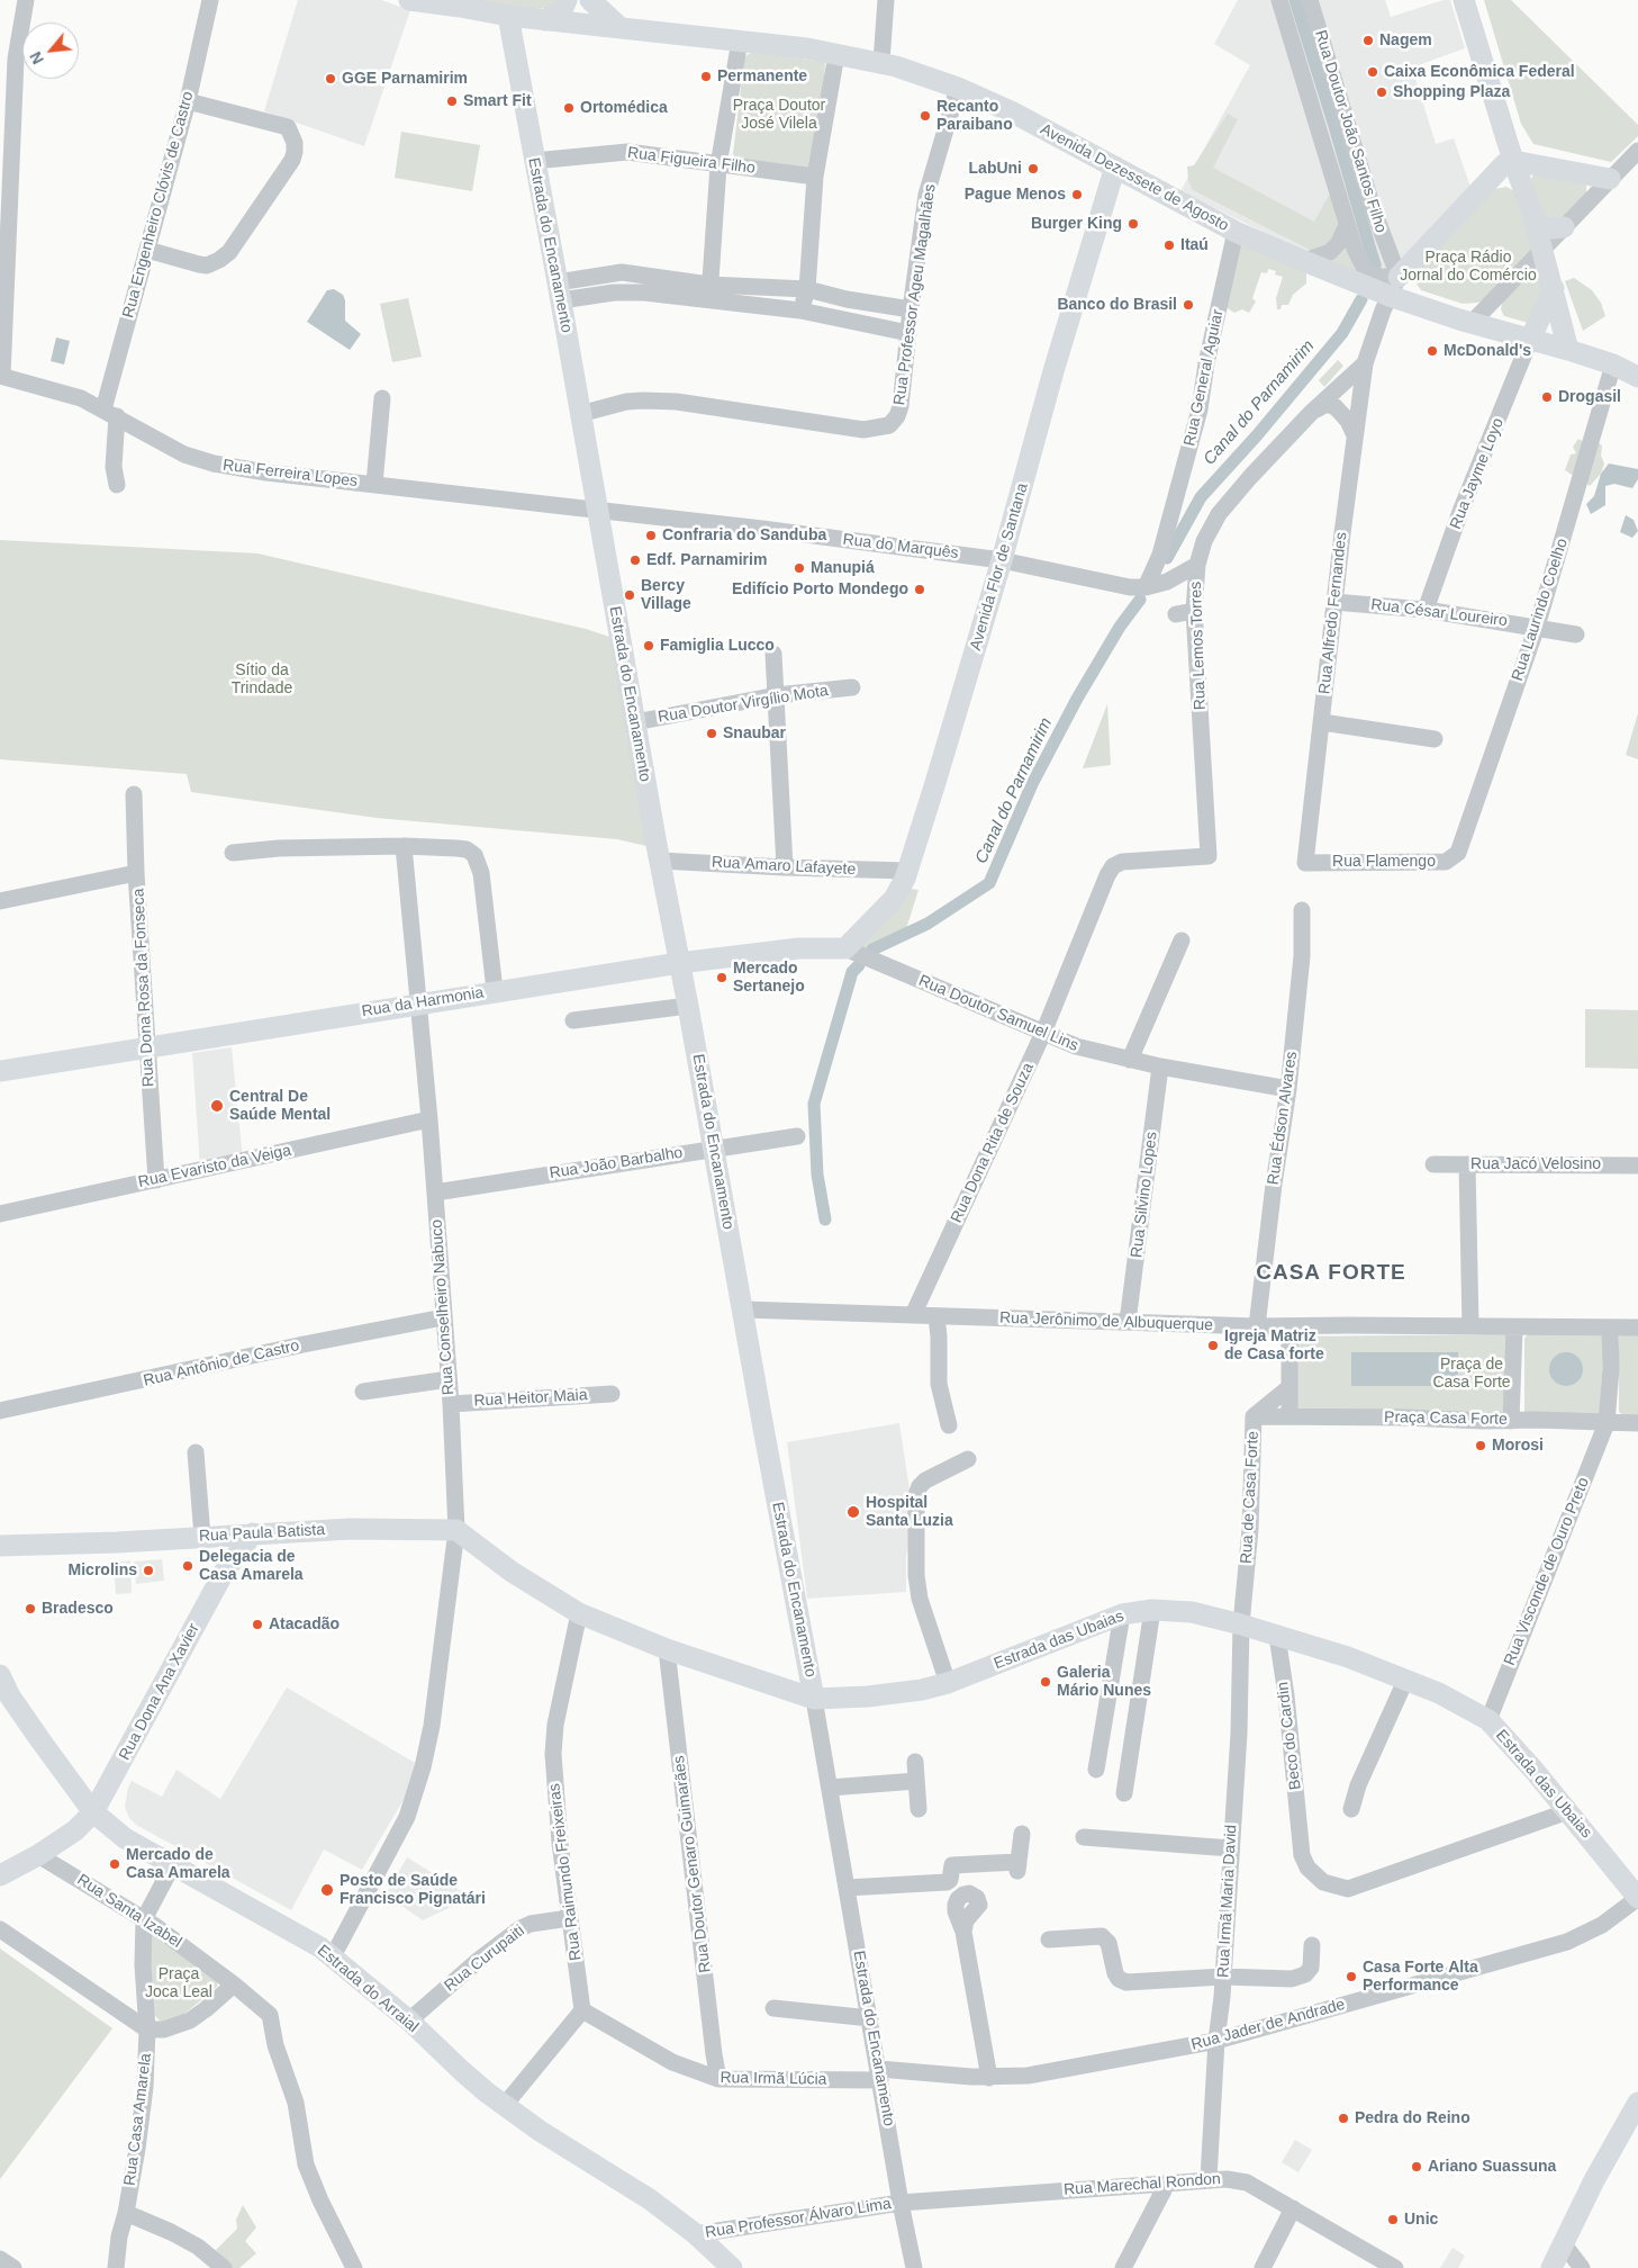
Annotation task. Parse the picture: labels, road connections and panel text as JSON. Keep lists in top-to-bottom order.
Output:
{
  "streets": {
    "main road": [
      "Avenida Dezessete de Agosto",
      "Estrada do Encanamento",
      "Avenida Flor de Santana",
      "Rua da Harmonia",
      "Rua Paula Batista",
      "Estrada das Ubaias",
      "Rua Dona Ana Xavier",
      "Estrada do Arraial"
    ],
    "street": [
      "Rua Doutor João Santos Filho",
      "Rua Figueira Filho",
      "Rua Engenheiro Clóvis de Castro",
      "Rua Professor Ageu Magalhães",
      "Rua General Aguiar",
      "Rua Ferreira Lopes",
      "Rua Jayme Loyo",
      "Rua do Marquês",
      "Rua Laurindo Coelho",
      "Rua Alfredo Fernandes",
      "Rua César Loureiro",
      "Rua Lemos Torres",
      "Rua Doutor Virgílio Mota",
      "Rua Flamengo",
      "Rua Amaro Lafayete",
      "Rua Dona Rosa da Fonseca",
      "Rua Doutor Samuel Lins",
      "Rua Édson Alvares",
      "Rua Dona Rita de Souza",
      "Rua João Barbalho",
      "Rua Jacó Velosino",
      "Rua Evaristo da Veiga",
      "Rua Silvino Lopes",
      "Rua Conselheiro Nabuco",
      "Rua Jerônimo de Albuquerque",
      "Rua Antônio de Castro",
      "Rua Heitor Maia",
      "Praça Casa Forte",
      "Rua de Casa Forte",
      "Rua Visconde de Ouro Preto",
      "Beco do Cardin",
      "Rua Doutor Genaro Guimarães",
      "Rua Raimundo Freixeiras",
      "Rua Irmã Maria David",
      "Rua Santa Izabel",
      "Rua Curupaiti",
      "Rua Jader de Andrade",
      "Rua Irmã Lúcia",
      "Rua Casa Amarela",
      "Rua Marechal Rondon",
      "Rua Professor Álvaro Lima"
    ]
  },
  "crossings": [
    ["Rua Doutor João Santos Filho", "Avenida Dezessete de Agosto"],
    ["Rua Doutor João Santos Filho", "Rua Alfredo Fernandes"],
    ["Rua Figueira Filho", "Estrada do Encanamento"],
    ["Avenida Dezessete de Agosto", "Estrada do Encanamento"],
    ["Avenida Dezessete de Agosto", "Rua Professor Ageu Magalhães"],
    ["Avenida Dezessete de Agosto", "Rua General Aguiar"],
    ["Avenida Dezessete de Agosto", "Rua Jayme Loyo"],
    ["Avenida Dezessete de Agosto", "Avenida Flor de Santana"],
    ["Avenida Dezessete de Agosto", "Rua Laurindo Coelho"],
    ["Avenida Dezessete de Agosto", "Rua Alfredo Fernandes"],
    ["Rua Engenheiro Clóvis de Castro", "Rua Ferreira Lopes"],
    ["Estrada do Encanamento", "Rua Professor Ageu Magalhães"],
    ["Estrada do Encanamento", "Rua Ferreira Lopes"],
    ["Estrada do Encanamento", "Rua do Marquês"],
    ["Estrada do Encanamento", "Rua Doutor Virgílio Mota"],
    ["Estrada do Encanamento", "Rua Amaro Lafayete"],
    ["Estrada do Encanamento", "Rua da Harmonia"],
    ["Estrada do Encanamento", "Rua João Barbalho"],
    ["Estrada do Encanamento", "Rua Jerônimo de Albuquerque"],
    ["Estrada do Encanamento", "Estrada das Ubaias"],
    ["Estrada do Encanamento", "Rua Jader de Andrade"],
    ["Estrada do Encanamento", "Rua Irmã Lúcia"],
    ["Estrada do Encanamento", "Rua Marechal Rondon"],
    ["Estrada do Encanamento", "Rua Professor Álvaro Lima"],
    ["Rua General Aguiar", "Rua do Marquês"],
    ["Rua Ferreira Lopes", "Rua do Marquês"],
    ["Rua Jayme Loyo", "Rua César Loureiro"],
    ["Rua do Marquês", "Avenida Flor de Santana"],
    ["Rua do Marquês", "Rua Lemos Torres"],
    ["Avenida Flor de Santana", "Rua Amaro Lafayete"],
    ["Avenida Flor de Santana", "Rua da Harmonia"],
    ["Avenida Flor de Santana", "Rua Doutor Samuel Lins"],
    ["Rua Laurindo Coelho", "Rua César Loureiro"],
    ["Rua Laurindo Coelho", "Rua Flamengo"],
    ["Rua Alfredo Fernandes", "Rua César Loureiro"],
    ["Rua Alfredo Fernandes", "Rua Lemos Torres"],
    ["Rua Alfredo Fernandes", "Rua Flamengo"],
    ["Rua Lemos Torres", "Rua Dona Rita de Souza"],
    ["Rua Dona Rosa da Fonseca", "Rua da Harmonia"],
    ["Rua Dona Rosa da Fonseca", "Rua Evaristo da Veiga"],
    ["Rua da Harmonia", "Rua Doutor Samuel Lins"],
    ["Rua da Harmonia", "Rua Conselheiro Nabuco"],
    ["Rua Doutor Samuel Lins", "Rua Édson Alvares"],
    ["Rua Doutor Samuel Lins", "Rua Dona Rita de Souza"],
    ["Rua Doutor Samuel Lins", "Rua Silvino Lopes"],
    ["Rua Édson Alvares", "Rua Jerônimo de Albuquerque"],
    ["Rua Dona Rita de Souza", "Rua Jerônimo de Albuquerque"],
    ["Rua João Barbalho", "Rua Conselheiro Nabuco"],
    ["Rua Evaristo da Veiga", "Rua Conselheiro Nabuco"],
    ["Rua Silvino Lopes", "Rua Jerônimo de Albuquerque"],
    ["Rua Conselheiro Nabuco", "Rua Antônio de Castro"],
    ["Rua Conselheiro Nabuco", "Rua Heitor Maia"],
    ["Rua Conselheiro Nabuco", "Rua Paula Batista"],
    ["Rua Conselheiro Nabuco", "Estrada das Ubaias"],
    ["Rua Conselheiro Nabuco", "Estrada do Arraial"],
    ["Praça Casa Forte", "Rua de Casa Forte"],
    ["Praça Casa Forte", "Rua Visconde de Ouro Preto"],
    ["Rua de Casa Forte", "Estrada das Ubaias"],
    ["Rua de Casa Forte", "Rua Irmã Maria David"],
    ["Rua Paula Batista", "Estrada das Ubaias"],
    ["Rua Paula Batista", "Rua Dona Ana Xavier"],
    ["Rua Visconde de Ouro Preto", "Estrada das Ubaias"],
    ["Estrada das Ubaias", "Beco do Cardin"],
    ["Estrada das Ubaias", "Rua Doutor Genaro Guimarães"],
    ["Estrada das Ubaias", "Rua Raimundo Freixeiras"],
    ["Estrada das Ubaias", "Rua Irmã Maria David"],
    ["Estrada das Ubaias", "Rua Jader de Andrade"],
    ["Rua Dona Ana Xavier", "Rua Santa Izabel"],
    ["Rua Dona Ana Xavier", "Estrada do Arraial"],
    ["Rua Doutor Genaro Guimarães", "Rua Irmã Lúcia"],
    ["Rua Raimundo Freixeiras", "Rua Curupaiti"],
    ["Rua Raimundo Freixeiras", "Rua Irmã Lúcia"],
    ["Rua Irmã Maria David", "Rua Jader de Andrade"],
    ["Rua Irmã Maria David", "Rua Marechal Rondon"],
    ["Rua Santa Izabel", "Rua Casa Amarela"],
    ["Rua Curupaiti", "Estrada do Arraial"],
    ["Estrada do Arraial", "Rua Casa Amarela"],
    ["Estrada do Arraial", "Rua Professor Álvaro Lima"],
    ["Rua Jader de Andrade", "Rua Irmã Lúcia"],
    ["Rua Marechal Rondon", "Rua Professor Álvaro Lima"]
  ],
  "districts": ["CASA FORTE"],
  "water": ["Canal do Parnamirim"],
  "parks": [
    "Praça Doutor José Vilela",
    "Praça Rádio Jornal do Comércio",
    "Sítio da Trindade",
    "Praça de Casa Forte",
    "Praça Joca Leal"
  ],
  "places": [
    "Nagem",
    "Caixa Econômica Federal",
    "Permanente",
    "GGE Parnamirim",
    "Shopping Plaza",
    "Smart Fit",
    "Ortomédica",
    "Recanto Paraibano",
    "LabUni",
    "Pague Menos",
    "Burger King",
    "Itaú",
    "Banco do Brasil",
    "McDonald's",
    "Drogasil",
    "Confraria do Sanduba",
    "Edf. Parnamirim",
    "Manupiá",
    "Edifício Porto Mondego",
    "Bercy Village",
    "Famiglia Lucco",
    "Snaubar",
    "Mercado Sertanejo",
    "Central De Saúde Mental",
    "Igreja Matriz de Casa forte",
    "Morosi",
    "Hospital Santa Luzia",
    "Delegacia de Casa Amarela",
    "Microlins",
    "Bradesco",
    "Atacadão",
    "Galeria Mário Nunes",
    "Mercado de Casa Amarela",
    "Posto de Saúde Francisco Pignatári",
    "Casa Forte Alta Performance",
    "Pedra do Reino",
    "Ariano Suassuna",
    "Unic"
  ],
  "north": "bottom left"
}
